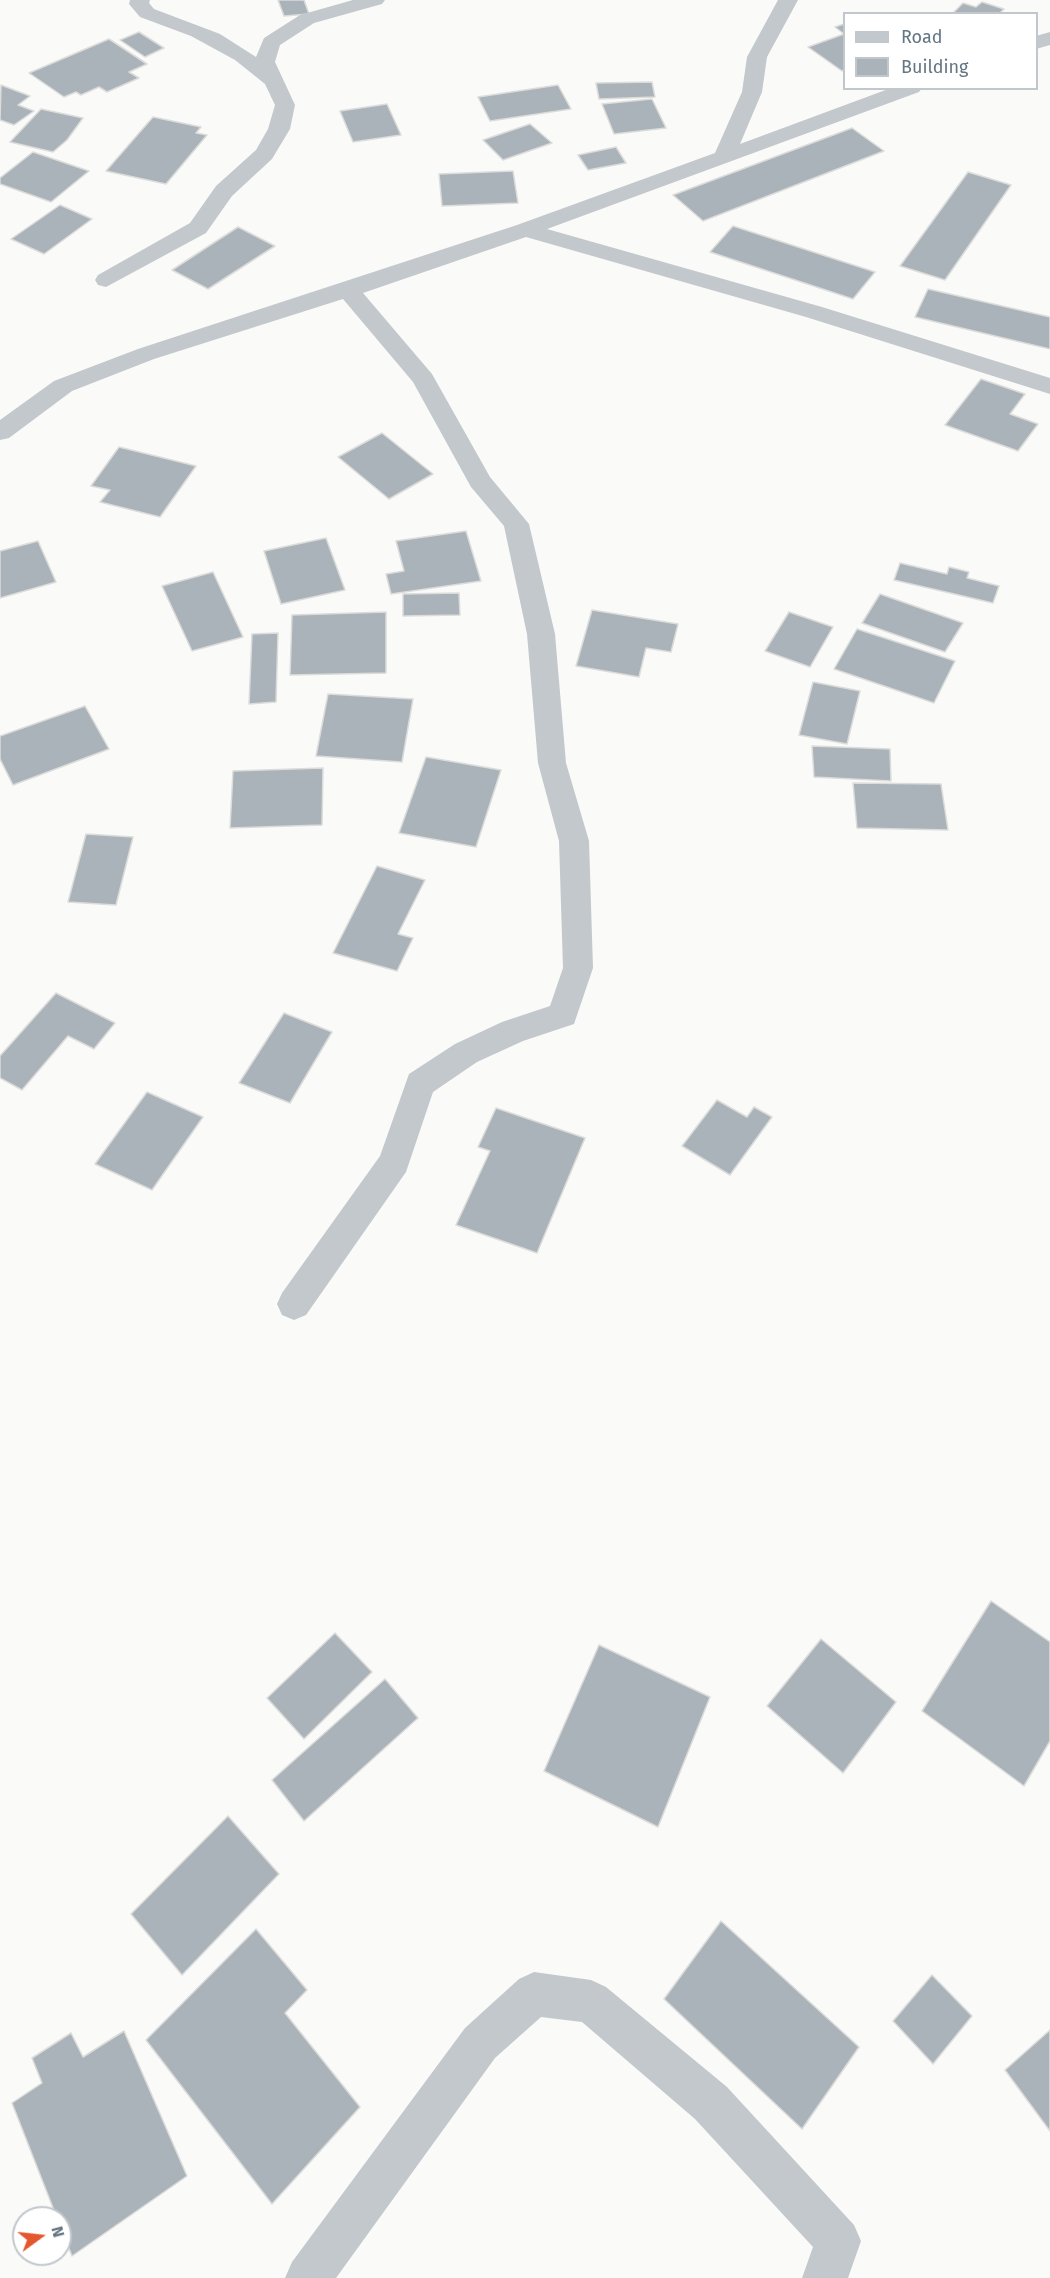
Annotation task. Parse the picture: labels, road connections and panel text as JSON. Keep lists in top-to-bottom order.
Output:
{
  "legend": ["Road", "Building"],
  "north": "right"
}
